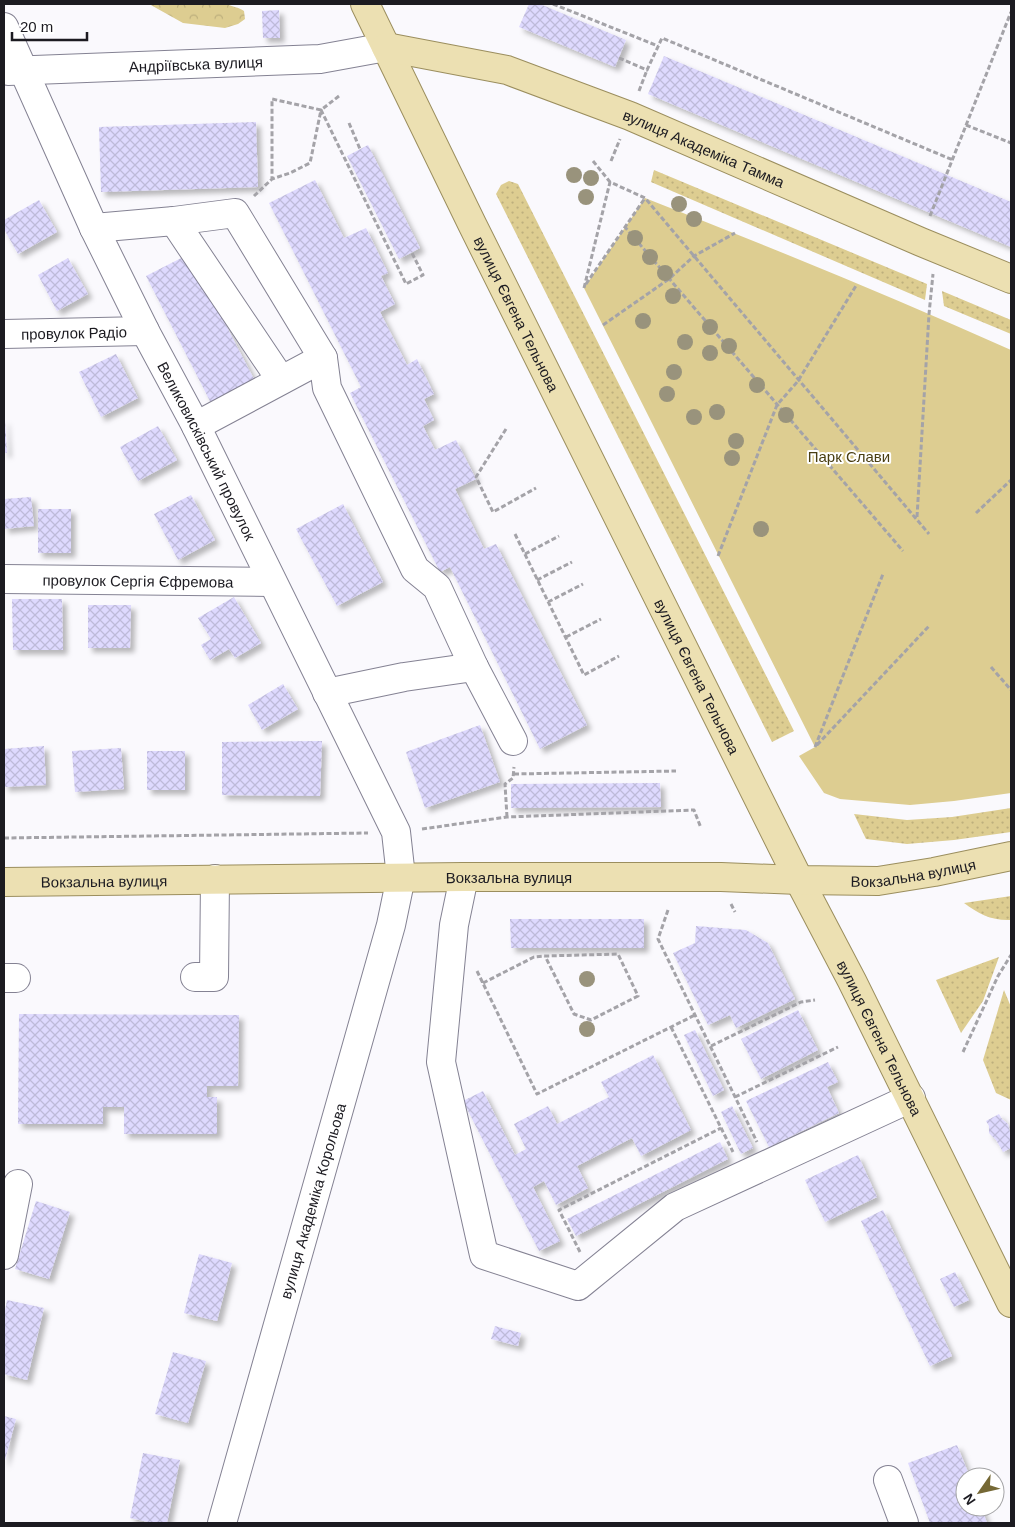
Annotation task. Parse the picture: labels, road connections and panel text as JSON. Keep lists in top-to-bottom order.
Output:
{
  "streets": {
    "main road": ["вулиця Академіка Тамма", "вулиця Євгена Тельнова", "Вокзальна вулиця"],
    "street": [
      "Андріївська вулиця",
      "провулок Радіо",
      "Великовисківський провулок",
      "провулок Сергія Єфремова",
      "вулиця Академіка Корольова"
    ]
  },
  "crossings": [
    ["Андріївська вулиця", "вулиця Академіка Тамма"],
    ["Андріївська вулиця", "вулиця Євгена Тельнова"],
    ["Андріївська вулиця", "Великовисківський провулок"],
    ["вулиця Академіка Тамма", "вулиця Євгена Тельнова"],
    ["вулиця Євгена Тельнова", "Вокзальна вулиця"],
    ["провулок Радіо", "Великовисківський провулок"],
    ["Великовисківський провулок", "провулок Сергія Єфремова"],
    ["Великовисківський провулок", "Вокзальна вулиця"],
    ["Великовисківський провулок", "вулиця Академіка Корольова"],
    ["Вокзальна вулиця", "вулиця Академіка Корольова"]
  ],
  "parks": ["Парк Слави"],
  "scale_bar": "20 m",
  "north": "bottom left"
}
